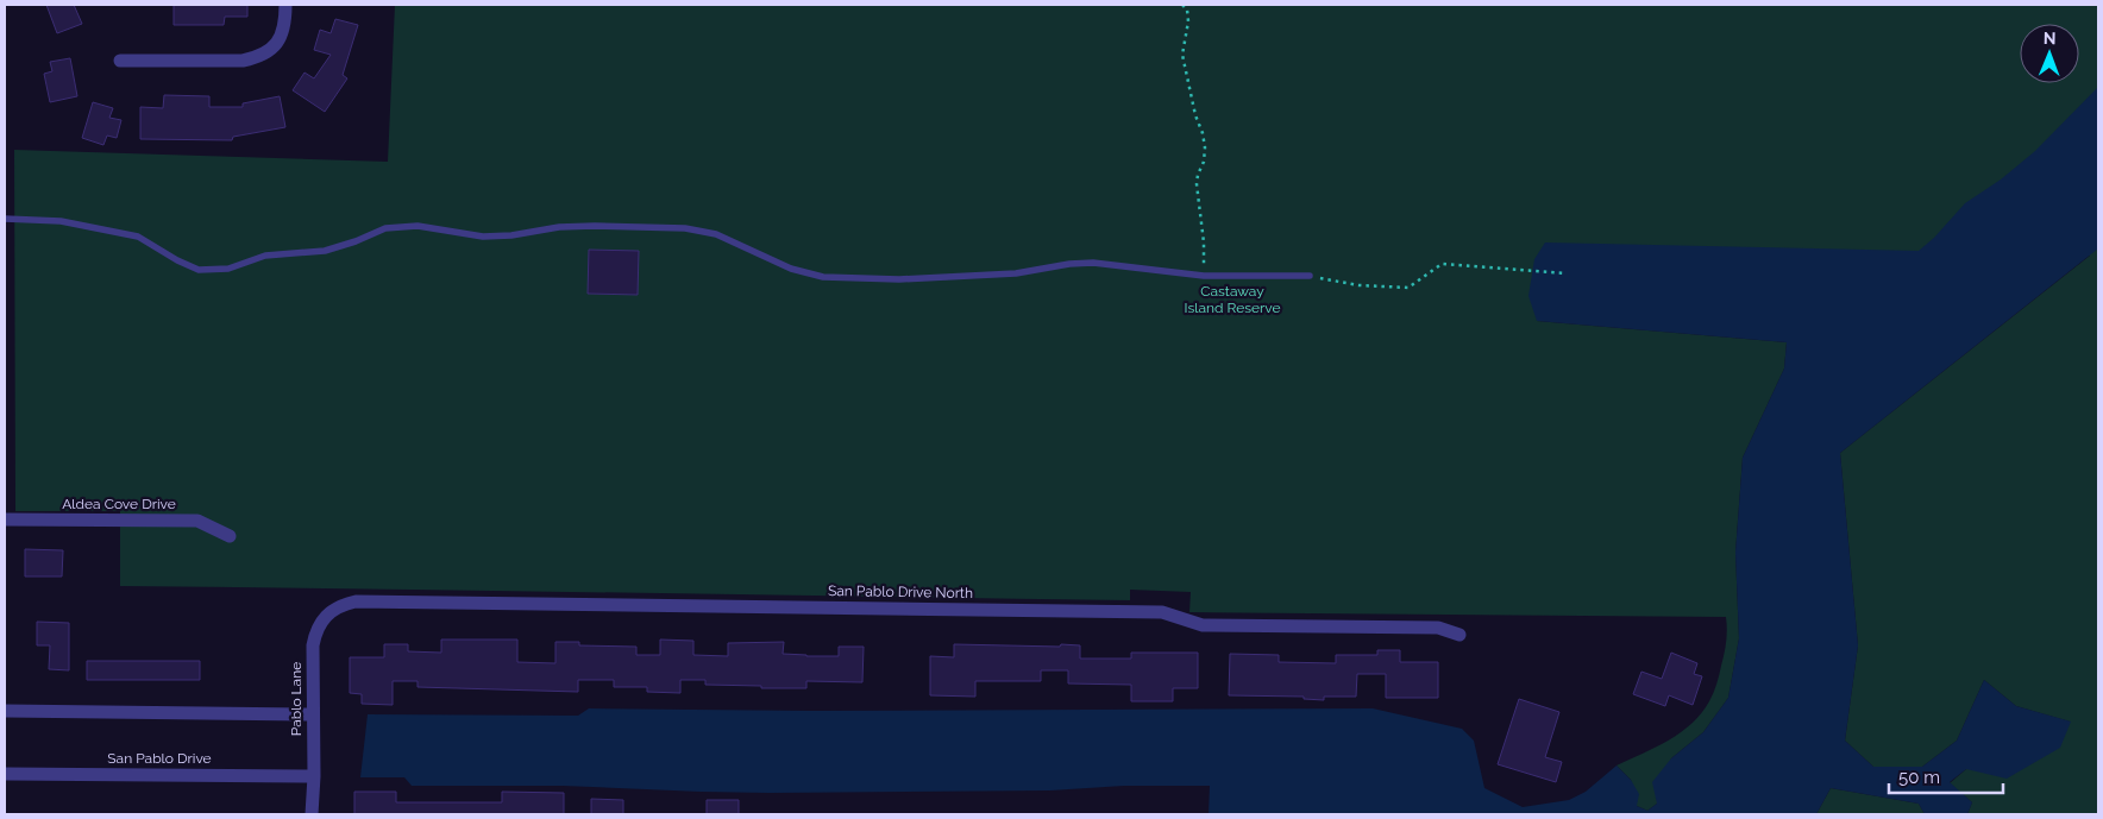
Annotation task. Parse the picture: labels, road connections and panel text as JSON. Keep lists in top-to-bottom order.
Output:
{
  "streets": {
    "street": [
      "Aldea Cove Drive",
      "San Pablo Drive North",
      "Pablo Lane",
      "San Pablo Drive"
    ]
  },
  "crossings": [
    ["San Pablo Drive North", "Pablo Lane"],
    ["Pablo Lane", "San Pablo Drive"]
  ],
  "parks": ["Castaway Island Reserve"],
  "scale_bar": "50 m",
  "north": "top"
}
